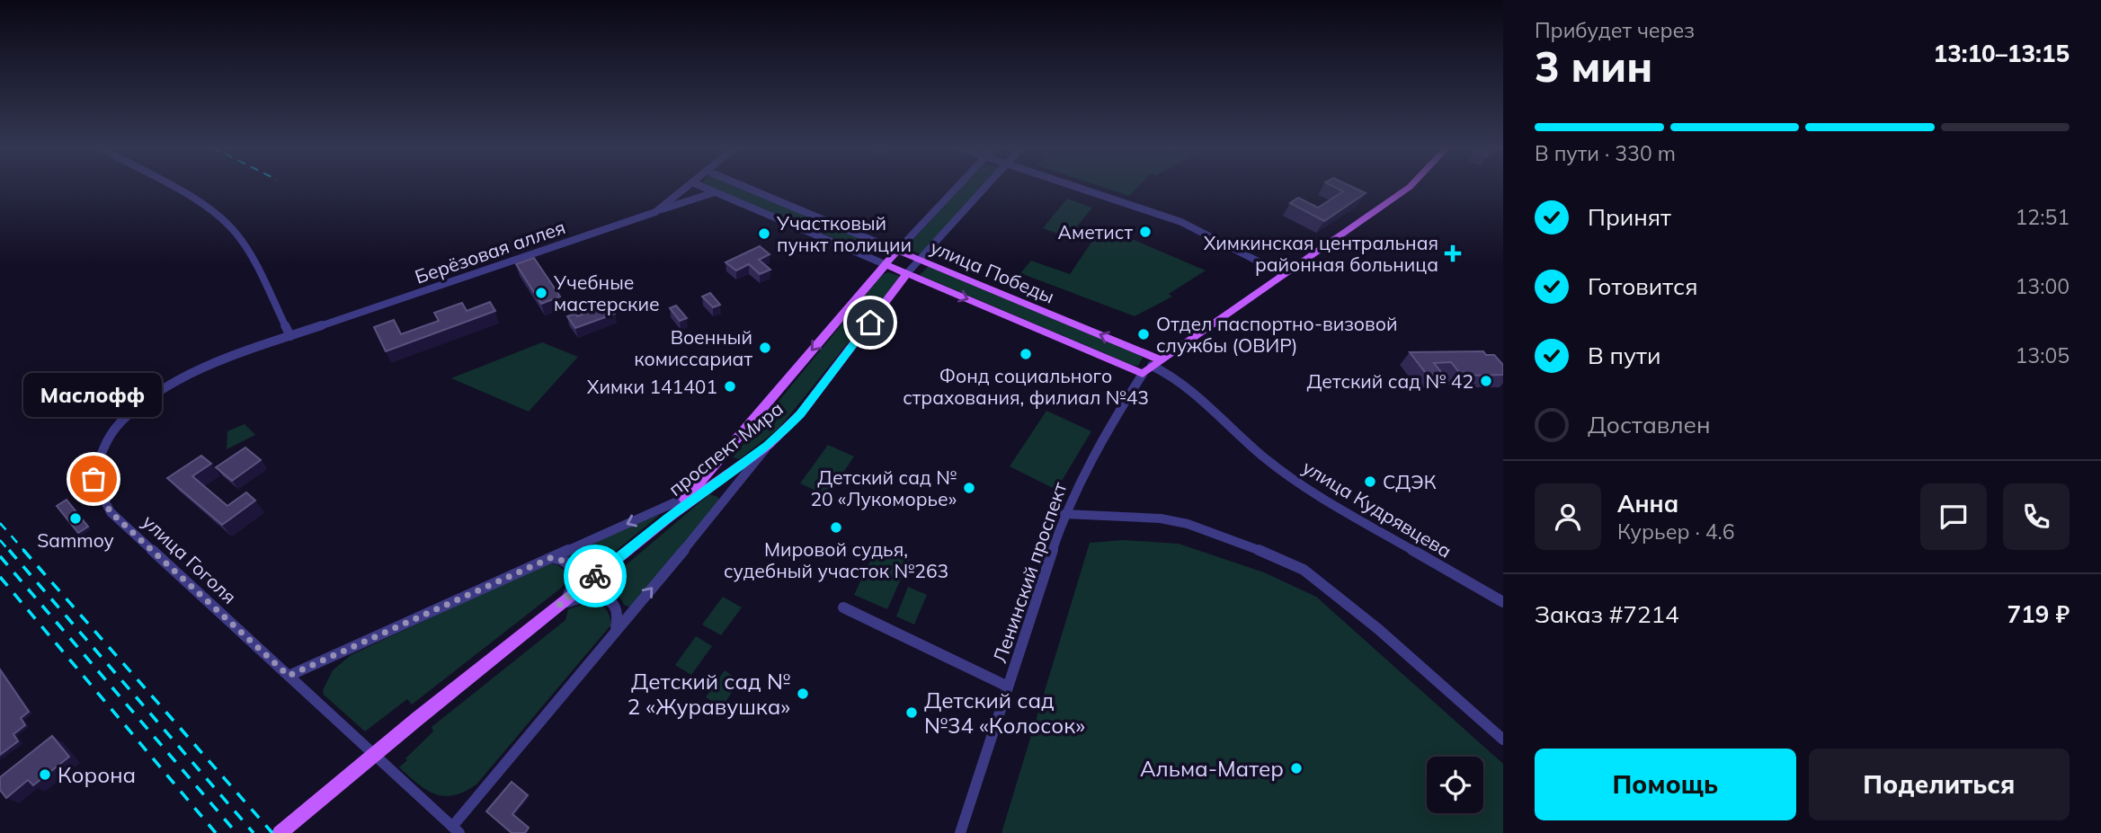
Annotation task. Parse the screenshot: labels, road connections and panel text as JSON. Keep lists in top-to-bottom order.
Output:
{
  "streets": {
    "main road": ["улица Победы", "проспект Мира", "Ленинский проспект"],
    "street": ["Берёзовая аллея", "улица Кудрявцева", "улица Гоголя"]
  },
  "crossings": [
    ["Берёзовая аллея", "улица Гоголя"],
    ["улица Победы", "проспект Мира"],
    ["улица Победы", "улица Кудрявцева"],
    ["улица Победы", "Ленинский проспект"],
    ["улица Кудрявцева", "Ленинский проспект"]
  ],
  "places": {
    "other": [
      "Аметист",
      "Участковый пункт полиции",
      "Учебные мастерские",
      "Отдел паспортно-визовой службы (ОВИР)",
      "Военный комиссариат",
      "Фонд социального страхования, филиал №43",
      "Детский сад № 42",
      "Химки 141401",
      "Маслофф",
      "СДЭК",
      "Детский сад № 20 «Лукоморье»",
      "Sammoy",
      "Мировой судья, судебный участок №263",
      "Детский сад № 2 «Журавушка»",
      "Детский сад №34 «Колосок»",
      "Альма-Матер",
      "Корона"
    ],
    "health": ["Химкинская центральная районная больница"]
  },
  "page": {
    "heading": ["3 мин", "Прибудет через", "13:10–13:15"],
    "panel": [
      "Анна",
      "Курьер · 4.6",
      "Заказ #7214",
      "719 ₽"
    ],
    "bar": "В пути · 330 m",
    "list": [
      ["Принят", "12:51"],
      ["Готовится", "13:00"],
      ["В пути", "13:05"],
      "Доставлен"
    ],
    "bubble": "Маслофф",
    "buttons": ["Помощь", "Поделиться"]
  }
}
